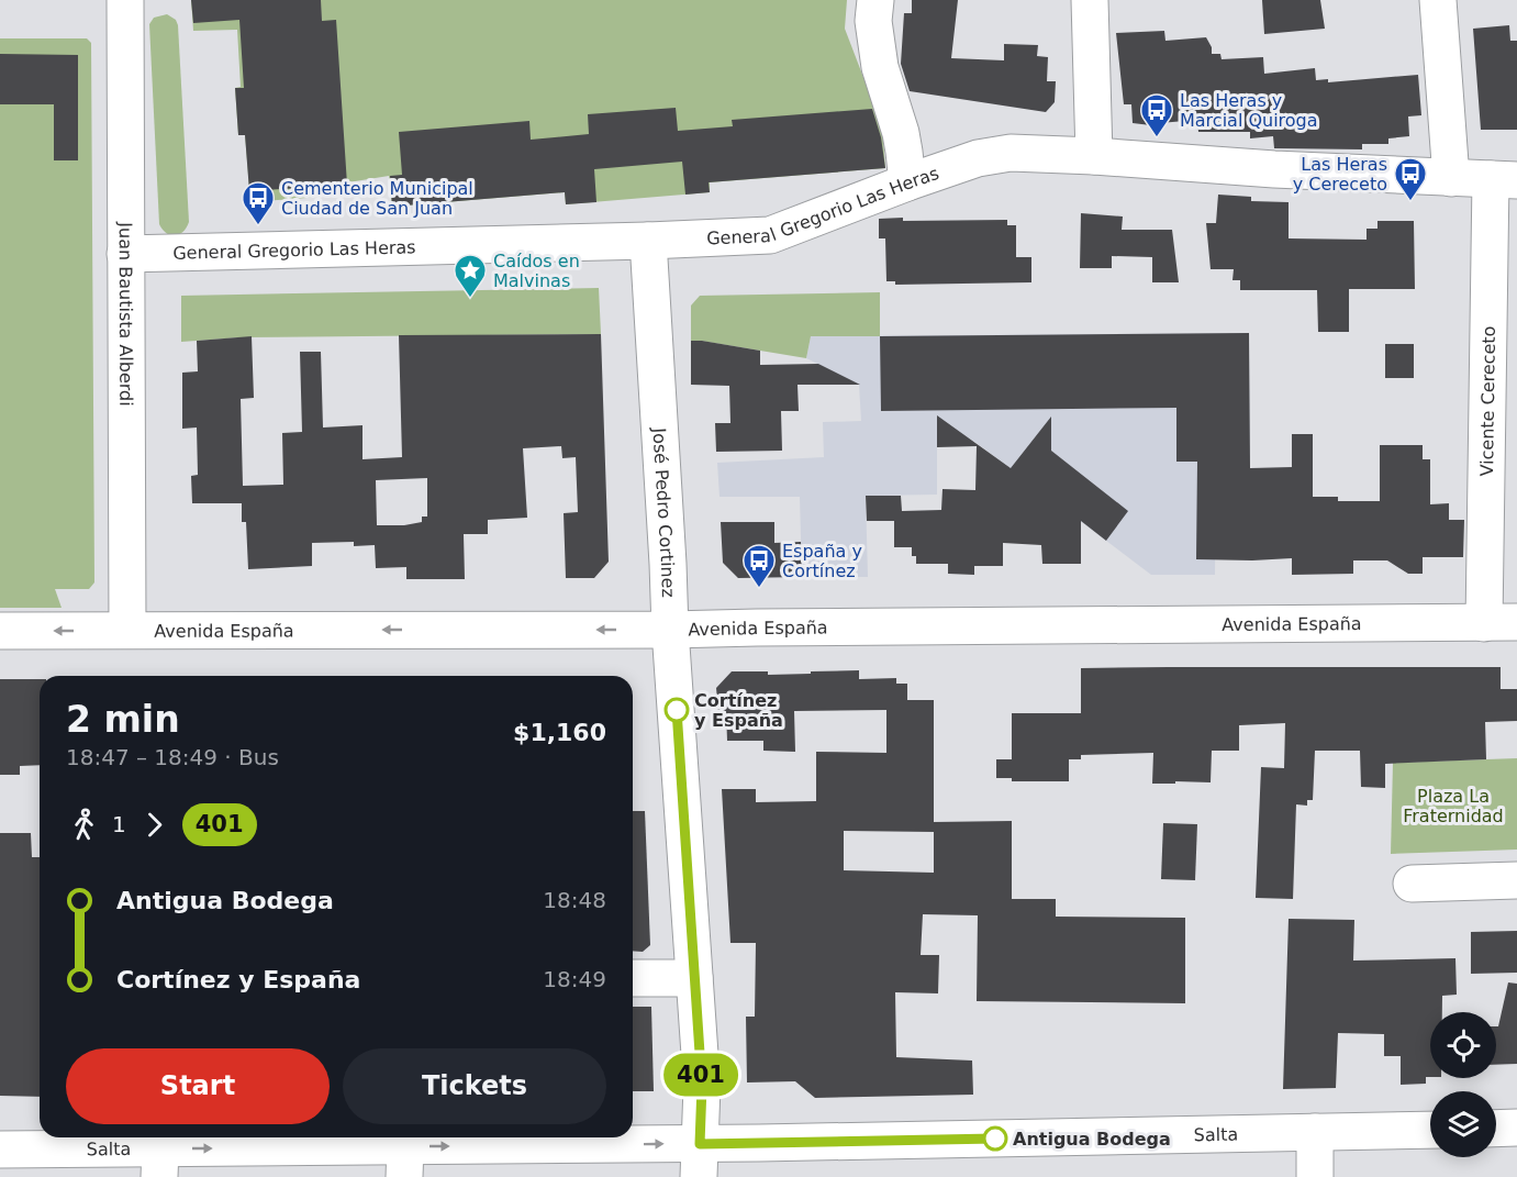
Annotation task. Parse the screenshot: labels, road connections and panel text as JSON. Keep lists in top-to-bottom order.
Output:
{
  "streets": {
    "street": [
      "General Gregorio Las Heras",
      "Juan Bautista Alberdi",
      "Vicente Cereceto",
      "José Pedro Cortinez",
      "Avenida España",
      "Salta"
    ]
  },
  "crossings": [
    ["General Gregorio Las Heras", "Juan Bautista Alberdi"],
    ["General Gregorio Las Heras", "Vicente Cereceto"],
    ["General Gregorio Las Heras", "José Pedro Cortinez"],
    ["Juan Bautista Alberdi", "Avenida España"],
    ["Vicente Cereceto", "Avenida España"],
    ["José Pedro Cortinez", "Avenida España"],
    ["José Pedro Cortinez", "Salta"]
  ],
  "one_way": ["Avenida España", "Salta"],
  "parks": ["Plaza La Fraternidad"],
  "places": {
    "bus stop": [
      "Las Heras y Marcial Quiroga",
      "Las Heras y Cereceto",
      "Cementerio Municipal Ciudad de San Juan",
      "España y Cortínez"
    ],
    "place": ["Caídos en Malvinas"],
    "other": ["Cortínez y España", "Antigua Bodega"]
  },
  "lines": ["bus line 401"],
  "page": {
    "on_map": "401",
    "heading": ["2 min", "18:47 – 18:49 · Bus", "$1,160"],
    "legs": ["1", "401"],
    "list": [
      {
        "name": "Antigua Bodega",
        "value": "18:48"
      },
      {
        "name": "Cortínez y España",
        "value": "18:49"
      }
    ],
    "buttons": ["Start", "Tickets"]
  }
}
